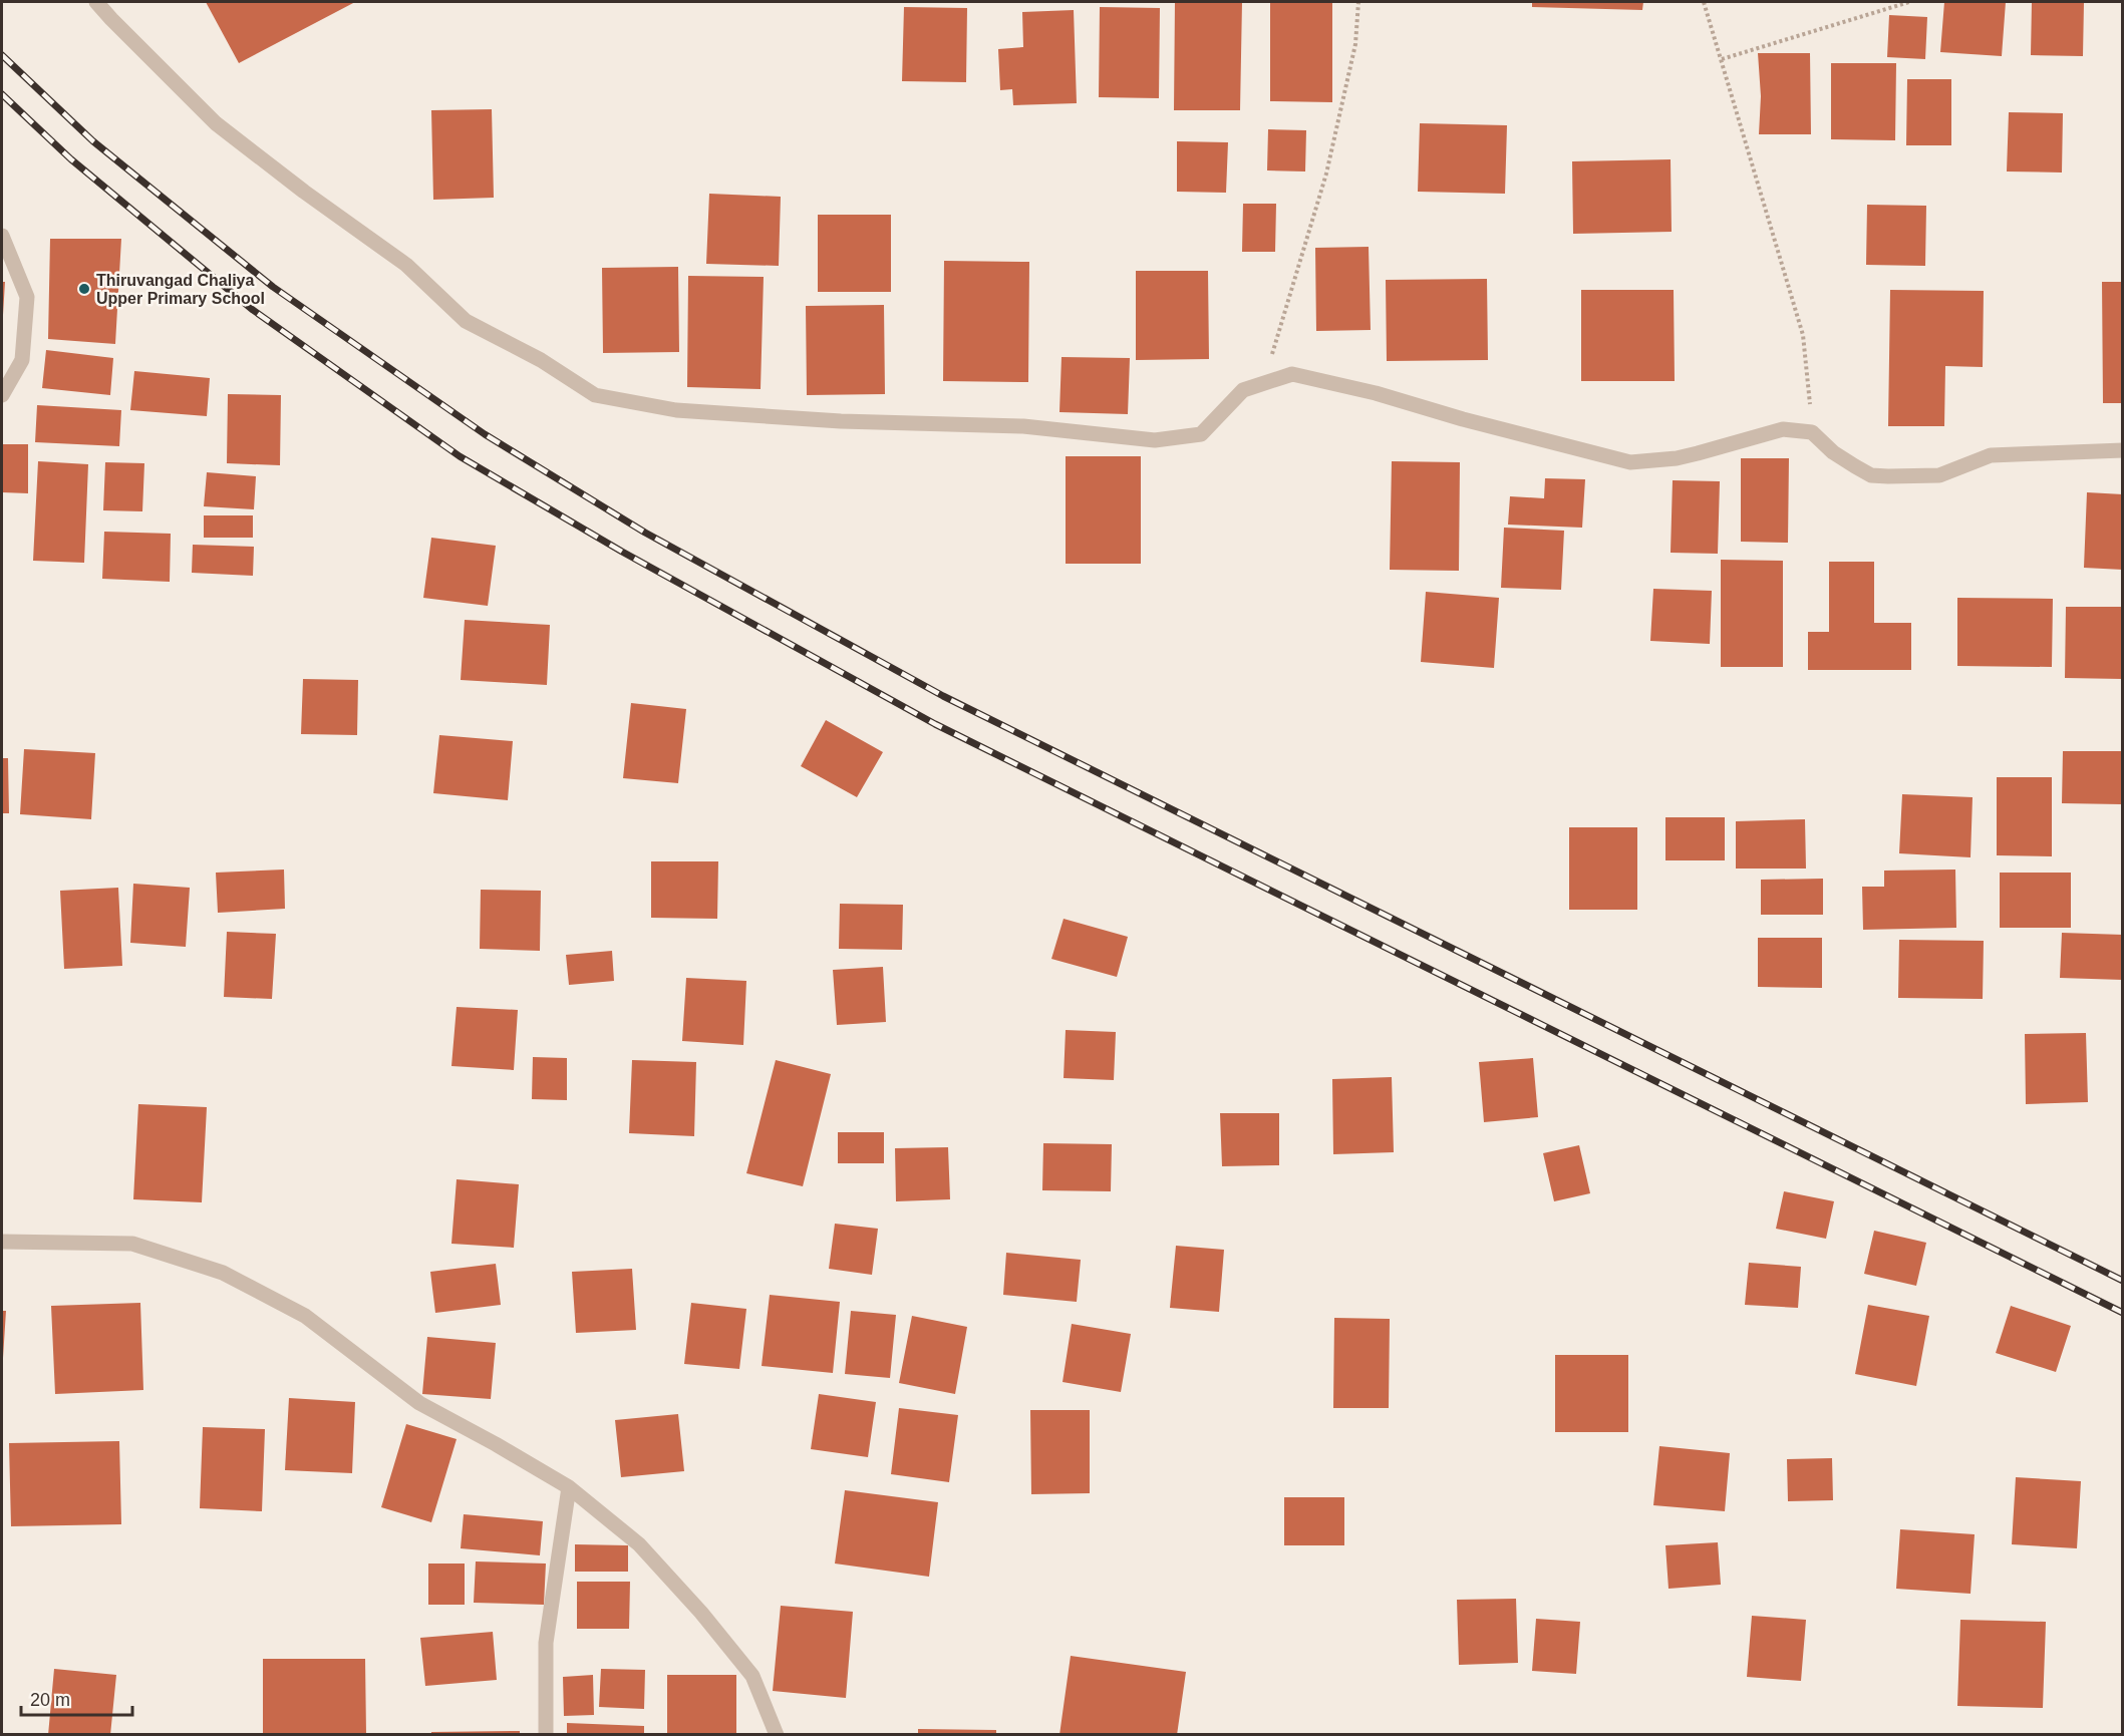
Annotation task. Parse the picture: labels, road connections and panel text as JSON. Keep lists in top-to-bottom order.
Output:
{
  "places": ["Thiruvangad Chaliya Upper Primary School"],
  "scale_bar": "20 m"
}
